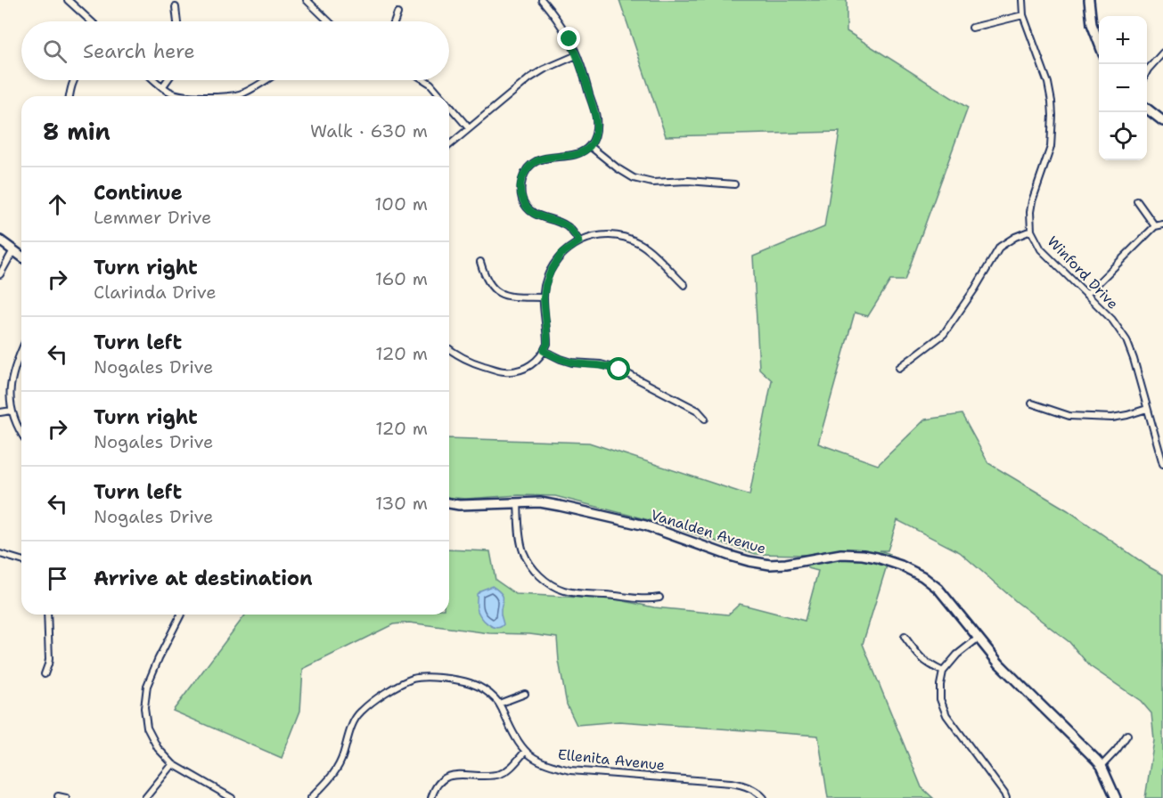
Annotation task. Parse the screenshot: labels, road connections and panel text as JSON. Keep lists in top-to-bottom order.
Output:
{
  "streets": {
    "main road": ["Vanalden Avenue"],
    "street": ["Winford Drive", "Ellenita Avenue"]
  },
  "page": {
    "map_buttons": ["+", "−"],
    "search": "Search here",
    "heading": ["8 min", "Walk · 630 m"],
    "list": [
      ["Continue", "Lemmer Drive", "100 m"],
      ["Turn right", "Clarinda Drive", "160 m"],
      ["Turn left", "Nogales Drive", "120 m"],
      ["Turn right", "Nogales Drive", "120 m"],
      ["Turn left", "Nogales Drive", "130 m"],
      "Arrive at destination"
    ]
  }
}
